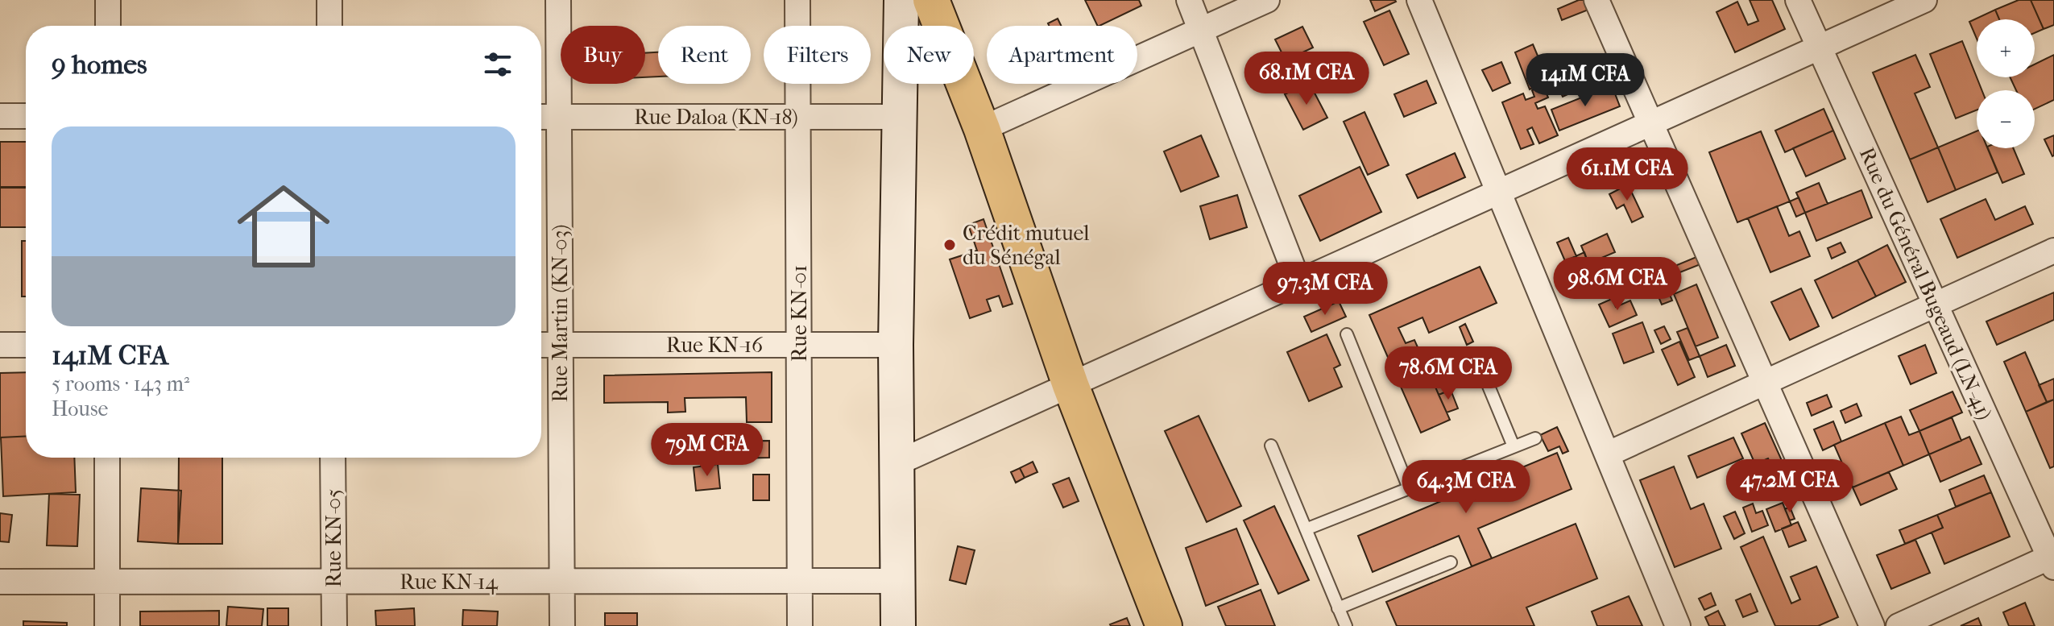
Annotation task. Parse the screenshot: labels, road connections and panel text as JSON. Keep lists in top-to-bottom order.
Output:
{
  "streets": {
    "street": [
      "Rue Daloa (KN-18)",
      "Rue du Général Bugeaud (LN-41)",
      "Rue Martin (KN-03)",
      "Rue KN-01",
      "Rue KN-16",
      "Rue KN-05",
      "Rue KN-14"
    ]
  },
  "crossings": [
    ["Rue Daloa (KN-18)", "Rue Martin (KN-03)"],
    ["Rue Daloa (KN-18)", "Rue KN-01"],
    ["Rue Martin (KN-03)", "Rue KN-16"],
    ["Rue Martin (KN-03)", "Rue KN-14"],
    ["Rue KN-01", "Rue KN-16"],
    ["Rue KN-01", "Rue KN-14"],
    ["Rue KN-05", "Rue KN-14"]
  ],
  "places": ["Crédit mutuel du Sénégal"],
  "page": {
    "map_buttons": ["+", "−"],
    "chip": [
      "Buy",
      "Rent",
      "Filters",
      "New",
      "Apartment"
    ],
    "heading": "9 homes",
    "price": [
      "68.1M CFA",
      "141M CFA",
      "61.1M CFA",
      "98.6M CFA",
      "97.3M CFA",
      "78.6M CFA",
      "79M CFA",
      "47.2M CFA",
      "64.3M CFA"
    ],
    "list": [
      {
        "name": "141M CFA",
        "note": "5 rooms · 143 m² · House"
      }
    ]
  }
}
